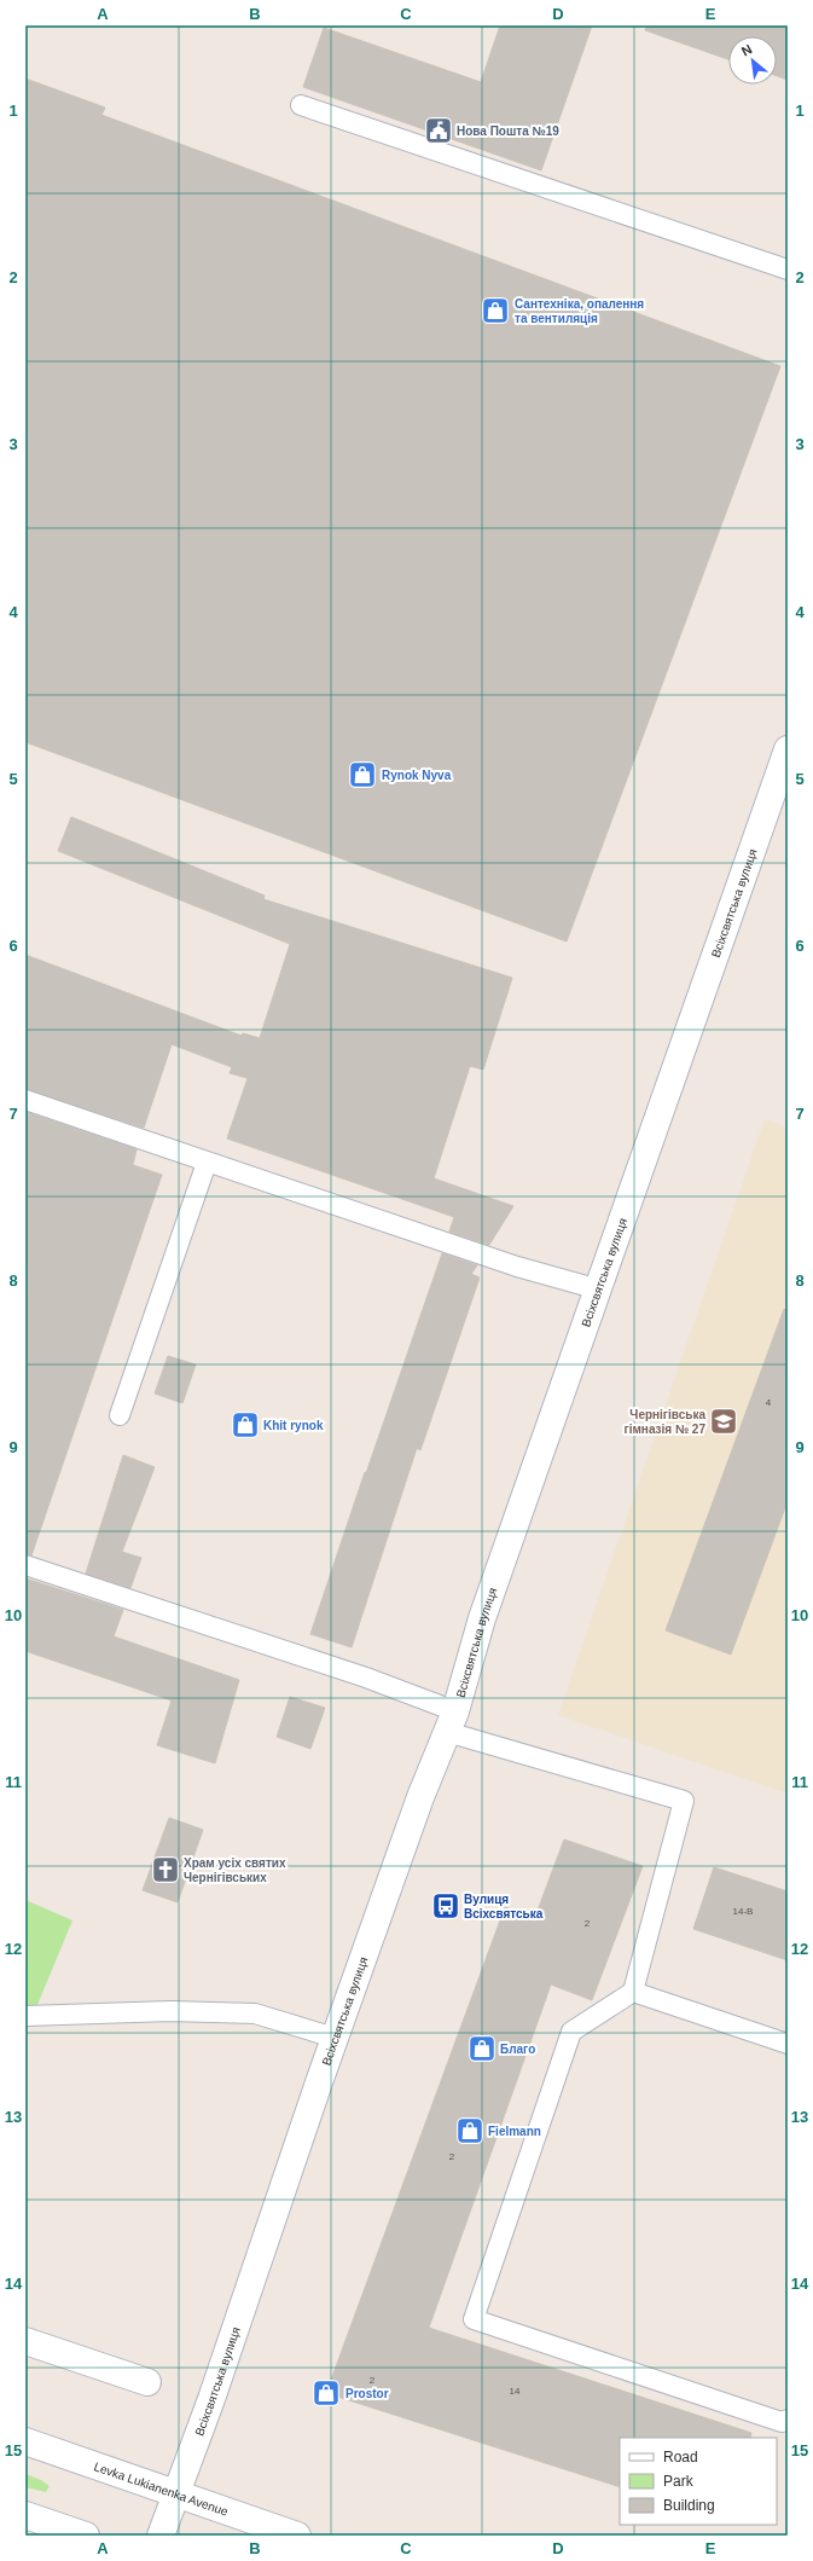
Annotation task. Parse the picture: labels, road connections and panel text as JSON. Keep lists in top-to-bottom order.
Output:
{
  "streets": {
    "street": ["Всіхсвятська вулиця", "Levka Lukianenka Avenue"]
  },
  "crossings": [
    ["Всіхсвятська вулиця", "Levka Lukianenka Avenue"]
  ],
  "places": {
    "public building": ["Нова Пошта №19"],
    "shop": [
      "Сантехніка, опалення та вентиляція",
      "Rynok Nyva",
      "Khit rynok",
      "Благо",
      "Fielmann",
      "Prostor"
    ],
    "school or university": ["Чернігівська гімназія № 27"],
    "church": ["Храм усіх святих Чернігівських"],
    "bus stop": ["Вулиця Всіхсвятська"]
  },
  "house_numbers": [
    "4",
    "14-В",
    "2",
    "2",
    "2",
    "14"
  ],
  "legend": ["Road", "Park", "Building"],
  "north": "top left",
  "grid": {
    "columns": [
      "A",
      "B",
      "C",
      "D",
      "E"
    ],
    "rows": [
      "1",
      "2",
      "3",
      "4",
      "5",
      "6",
      "7",
      "8",
      "9",
      "10",
      "11",
      "12",
      "13",
      "14",
      "15"
    ]
  }
}
